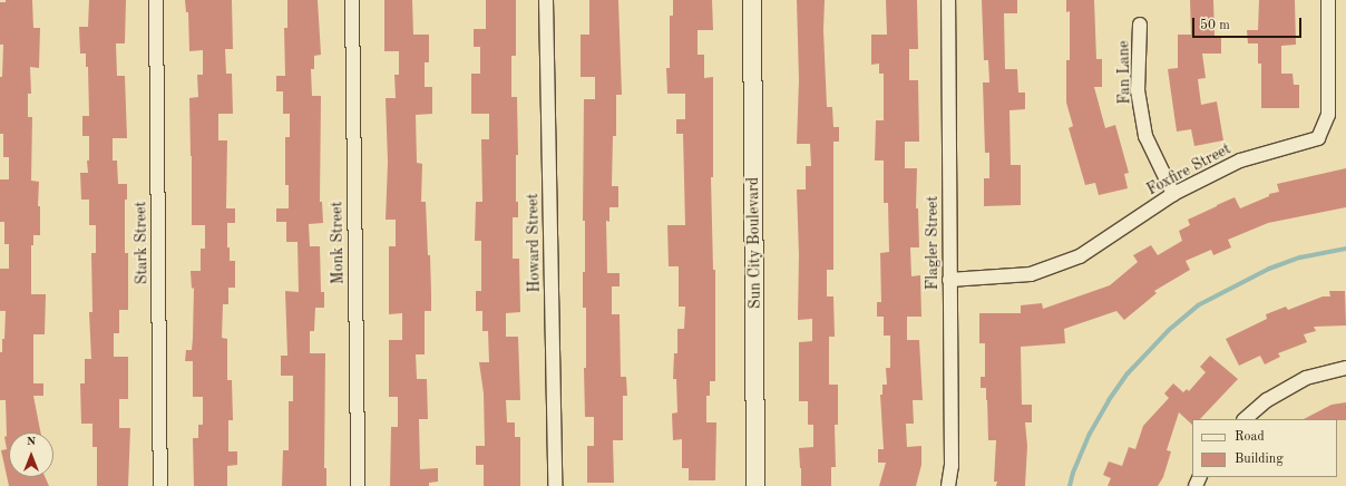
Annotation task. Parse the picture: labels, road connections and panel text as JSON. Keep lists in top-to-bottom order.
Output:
{
  "streets": {
    "street": [
      "Fan Lane",
      "Foxfire Street",
      "Stark Street",
      "Monk Street",
      "Howard Street",
      "Sun City Boulevard",
      "Flagler Street"
    ]
  },
  "crossings": [
    ["Fan Lane", "Foxfire Street"],
    ["Foxfire Street", "Flagler Street"]
  ],
  "legend": ["Road", "Building"],
  "scale_bar": "50 m",
  "north": "top"
}
